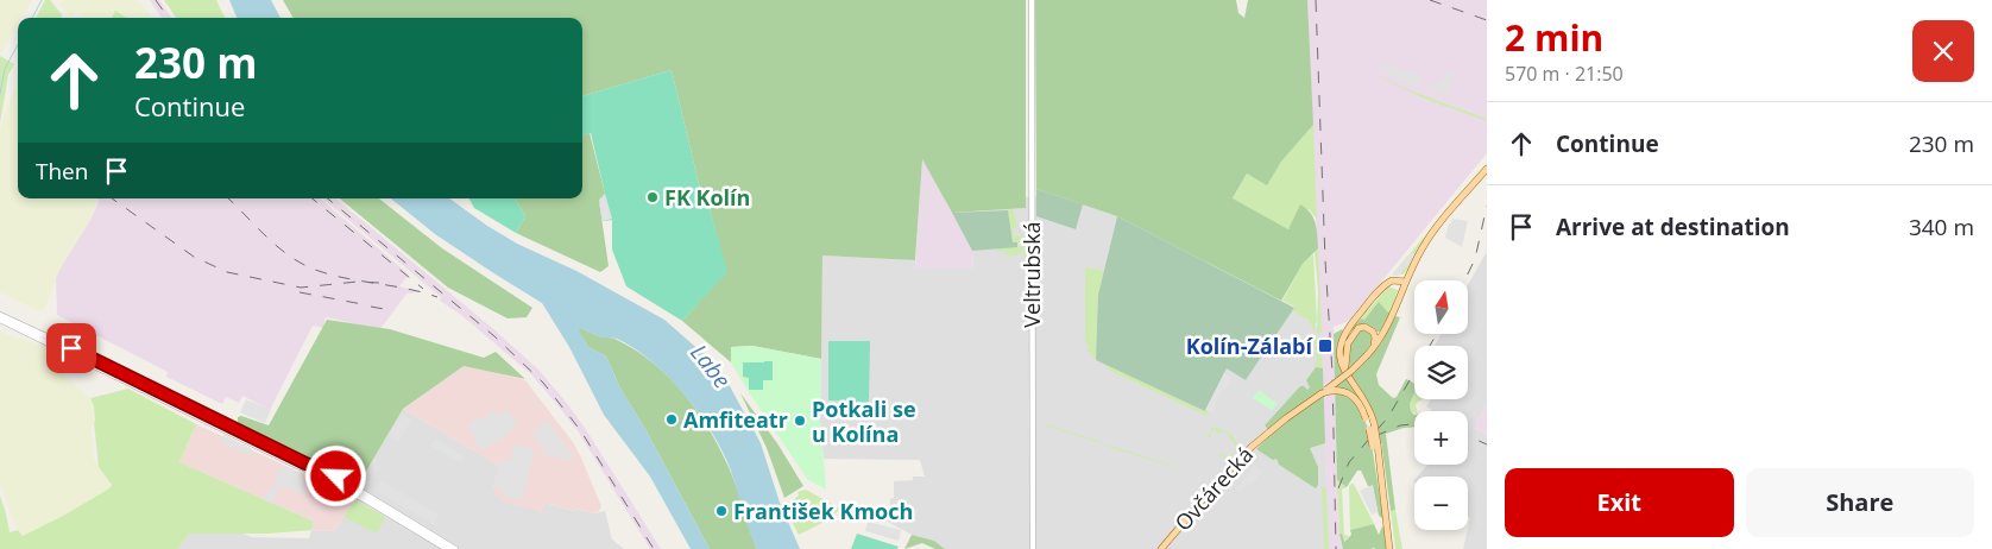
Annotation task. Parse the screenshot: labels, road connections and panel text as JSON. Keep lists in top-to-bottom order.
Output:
{
  "streets": {
    "main road": ["Ovčárecká"],
    "street": ["Veltrubská"]
  },
  "water": ["Labe"],
  "places": {
    "other": [
      "FK Kolín",
      "Amfiteatr",
      "Potkali se u Kolína",
      "František Kmoch"
    ],
    "transit": ["Kolín-Zálabí"]
  },
  "north": "top",
  "page": {
    "heading": ["2 min", "570 m · 21:50"],
    "turn": ["230 m", "Continue"],
    "list": [
      {
        "name": "Continue",
        "value": "230 m"
      },
      {
        "name": "Arrive at destination",
        "value": "340 m"
      }
    ],
    "then": "Then",
    "map_buttons": ["+", "−"],
    "buttons": ["Exit", "Share"]
  }
}
